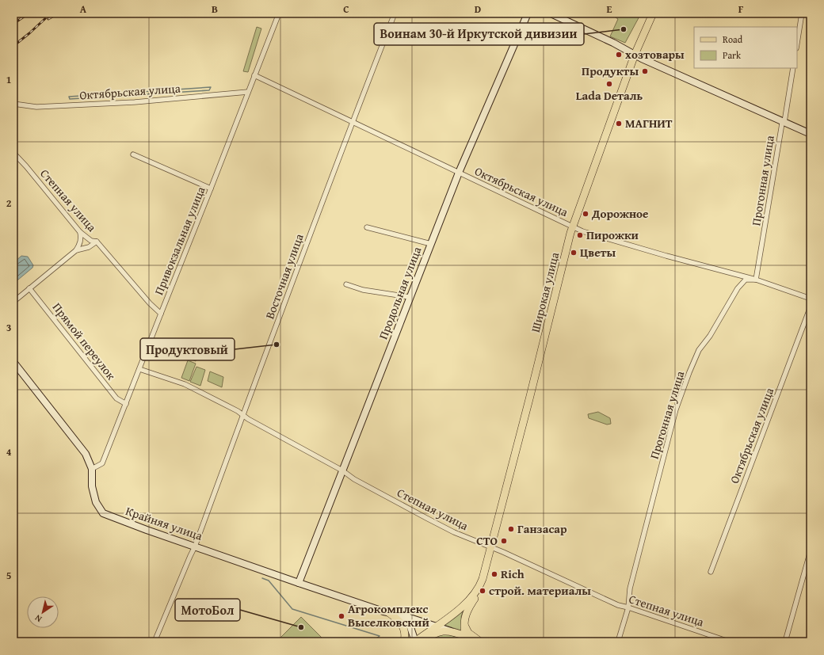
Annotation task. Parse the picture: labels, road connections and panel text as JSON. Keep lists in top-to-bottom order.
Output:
{
  "streets": {
    "main road": ["Широкая улица"],
    "street": [
      "Октябрьская улица",
      "Прогонная улица",
      "Степная улица",
      "Привокзальная улица",
      "Восточная улица",
      "Продольная улица",
      "Прямой переулок",
      "Крайняя улица"
    ]
  },
  "crossings": [
    ["Октябрьская улица", "Прогонная улица"],
    ["Октябрьская улица", "Привокзальная улица"],
    ["Октябрьская улица", "Восточная улица"],
    ["Октябрьская улица", "Широкая улица"],
    ["Октябрьская улица", "Продольная улица"],
    ["Прогонная улица", "Степная улица"],
    ["Степная улица", "Привокзальная улица"],
    ["Степная улица", "Восточная улица"],
    ["Степная улица", "Широкая улица"],
    ["Степная улица", "Продольная улица"],
    ["Привокзальная улица", "Прямой переулок"],
    ["Привокзальная улица", "Крайняя улица"],
    ["Восточная улица", "Крайняя улица"],
    ["Продольная улица", "Крайняя улица"]
  ],
  "places": [
    "Воинам 30-й Иркутской дивизии",
    "хозтовары",
    "Продукты",
    "Lada Dеталь",
    "МАГНИТ",
    "Дорожное",
    "Пирожки",
    "Цветы",
    "Продуктовый",
    "Ганзасар",
    "СТО",
    "Rich",
    "строй. материалы",
    "Агрокомплекс Выселковский",
    "МотоБол"
  ],
  "legend": ["Road", "Park"],
  "north": "bottom left",
  "grid": {
    "columns": [
      "A",
      "B",
      "C",
      "D",
      "E",
      "F"
    ],
    "rows": [
      "1",
      "2",
      "3",
      "4",
      "5"
    ]
  }
}
